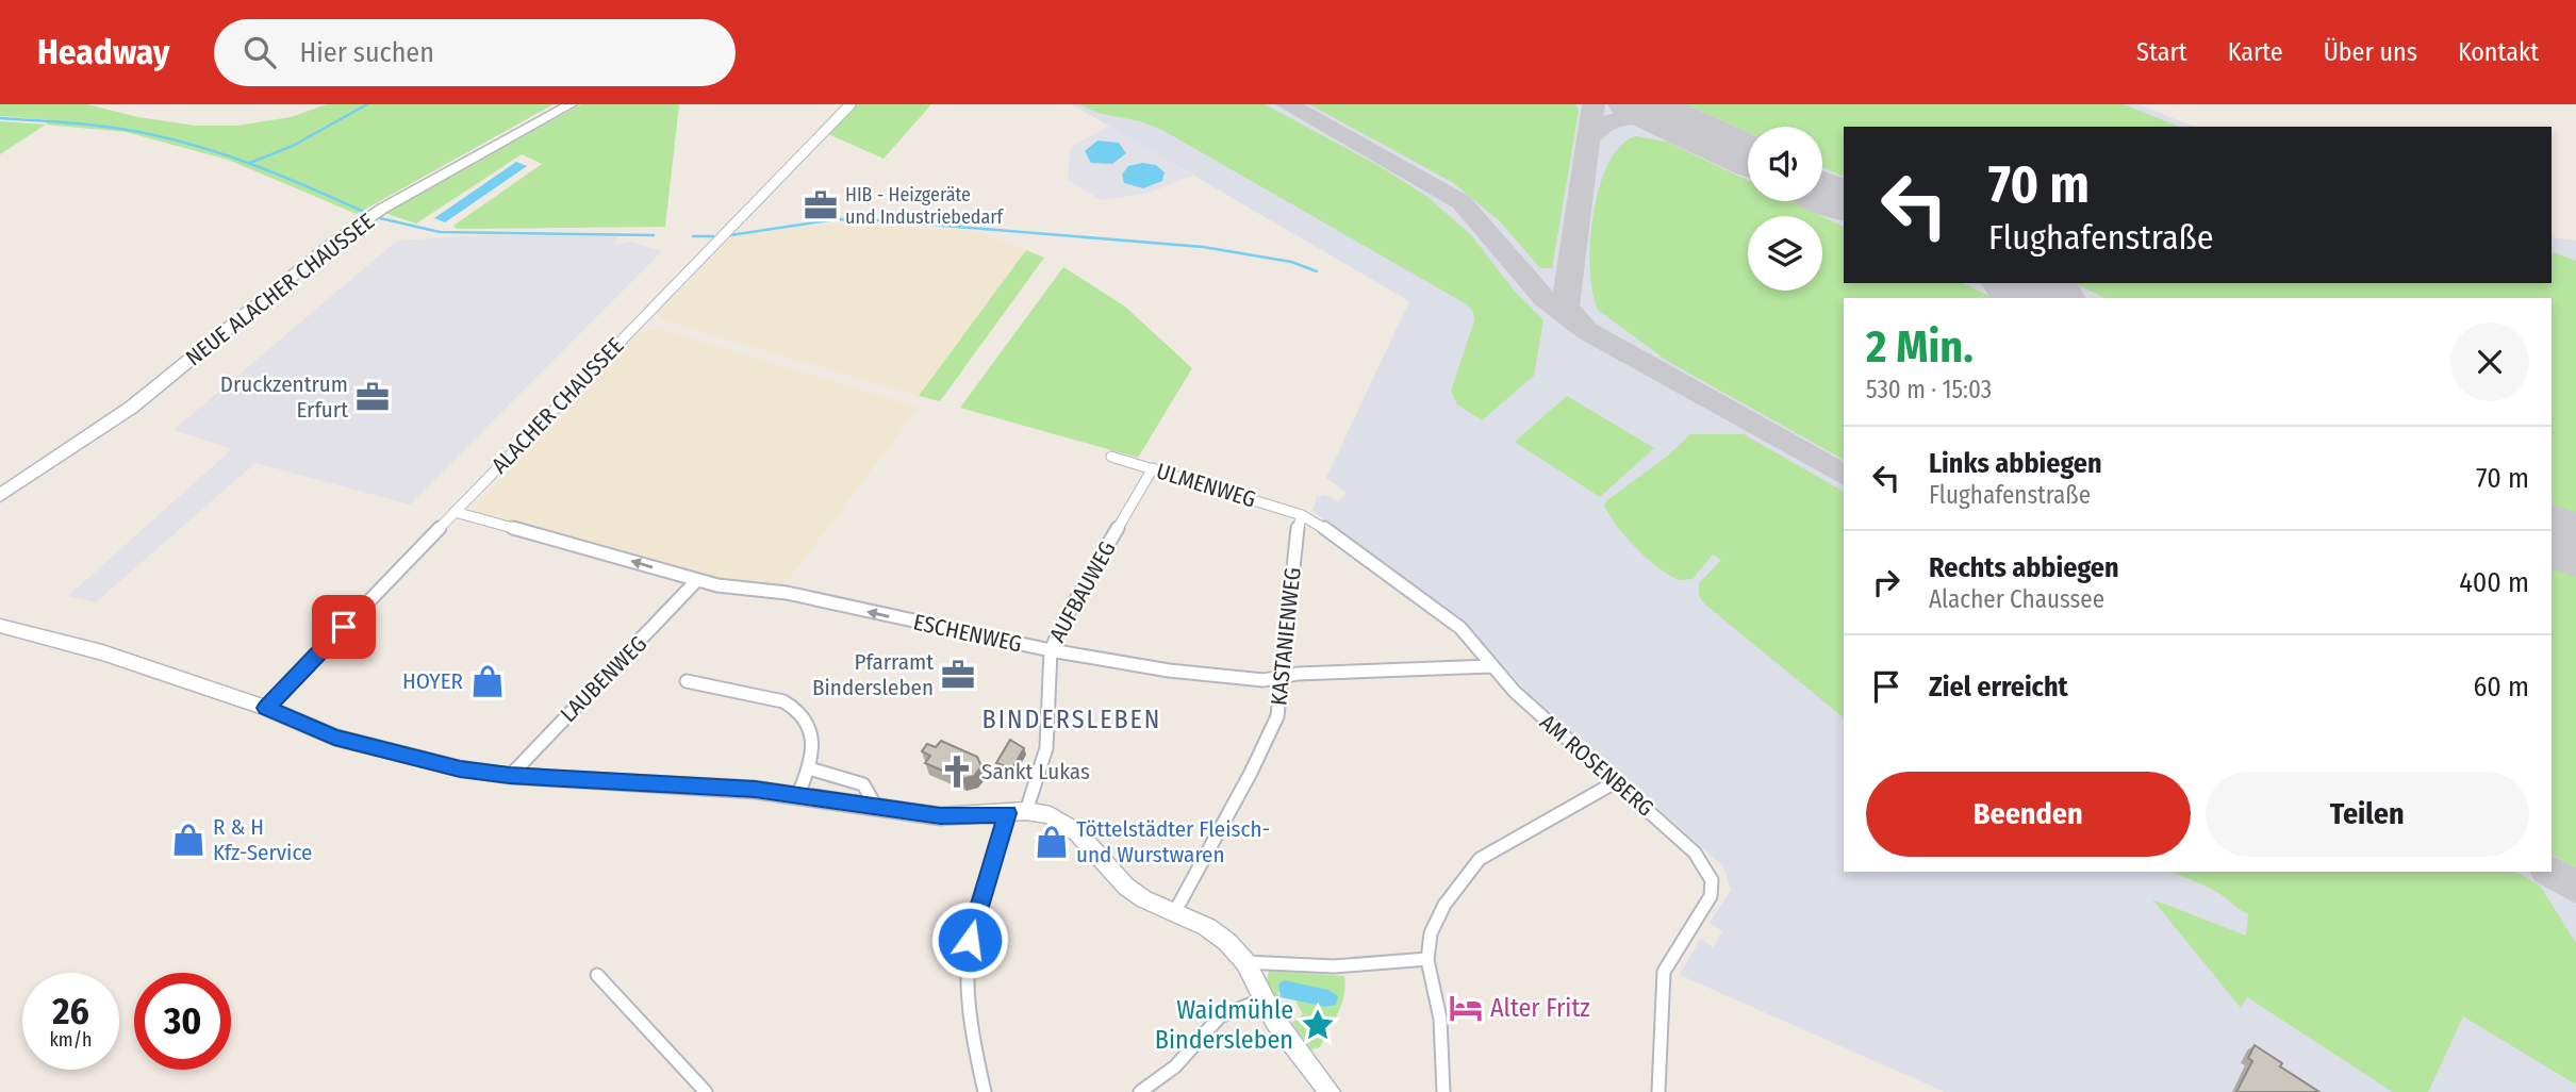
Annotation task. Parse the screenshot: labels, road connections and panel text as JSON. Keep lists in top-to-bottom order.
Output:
{
  "streets": {
    "street": [
      "NEUE ALACHER CHAUSSEE",
      "ALACHER CHAUSSEE",
      "ULMENWEG",
      "AUFBAUWEG",
      "ESCHENWEG",
      "KASTANIENWEG",
      "LAUBENWEG",
      "AM ROSENBERG"
    ]
  },
  "crossings": [
    ["ALACHER CHAUSSEE", "ESCHENWEG"],
    ["ULMENWEG", "AUFBAUWEG"],
    ["ULMENWEG", "KASTANIENWEG"],
    ["ULMENWEG", "AM ROSENBERG"],
    ["AUFBAUWEG", "ESCHENWEG"],
    ["ESCHENWEG", "KASTANIENWEG"],
    ["ESCHENWEG", "LAUBENWEG"],
    ["ESCHENWEG", "AM ROSENBERG"],
    ["KASTANIENWEG", "AM ROSENBERG"]
  ],
  "one_way": ["ESCHENWEG"],
  "districts": ["BINDERSLEBEN"],
  "places": {
    "office": ["HIB - Heizgeräte und Industriebedarf", "Druckzentrum Erfurt", "Pfarramt Bindersleben"],
    "shop": ["HOYER", "R & H Kfz-Service", "Töttelstädter Fleisch- und Wurstwaren"],
    "church": ["Sankt Lukas"],
    "hotel": ["Alter Fritz"],
    "place": ["Waidmühle Bindersleben"]
  },
  "page": {
    "header": "Headway",
    "search": "Hier suchen",
    "nav": [
      "Start",
      "Karte",
      "Über uns",
      "Kontakt"
    ],
    "turn": ["70 m", "Flughafenstraße"],
    "heading": ["2 Min.", "530 m · 15:03"],
    "list": [
      {
        "name": "Links abbiegen",
        "note": "Flughafenstraße",
        "value": "70 m"
      },
      {
        "name": "Rechts abbiegen",
        "note": "Alacher Chaussee",
        "value": "400 m"
      },
      {
        "name": "Ziel erreicht",
        "value": "60 m"
      }
    ],
    "buttons": ["Beenden", "Teilen"],
    "speed": "26 km/h",
    "limit": "30"
  }
}
